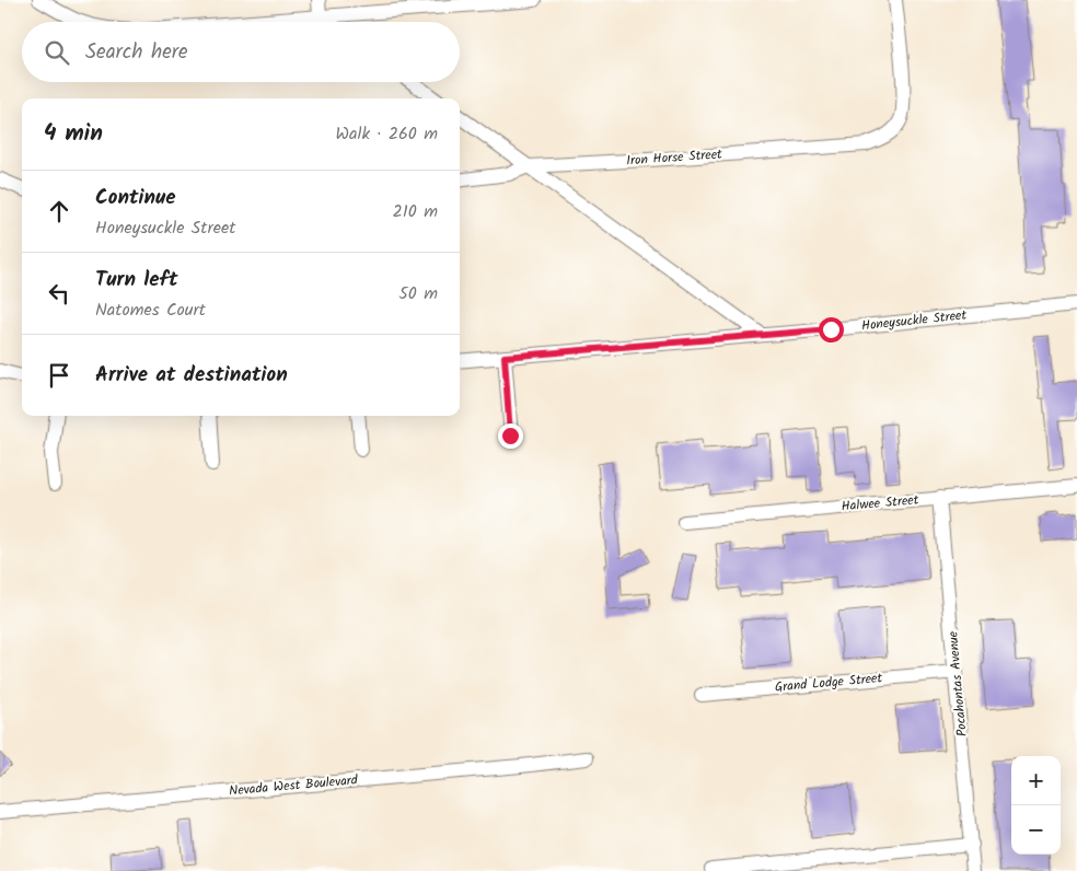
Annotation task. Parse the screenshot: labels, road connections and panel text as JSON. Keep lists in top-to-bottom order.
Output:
{
  "streets": {
    "street": [
      "Iron Horse Street",
      "Honeysuckle Street",
      "Halwee Street",
      "Grand Lodge Street",
      "Pocahontas Avenue",
      "Nevada West Boulevard"
    ]
  },
  "crossings": [
    ["Halwee Street", "Pocahontas Avenue"],
    ["Grand Lodge Street", "Pocahontas Avenue"]
  ],
  "page": {
    "search": "Search here",
    "heading": ["4 min", "Walk · 260 m"],
    "list": [
      ["Continue", "Honeysuckle Street", "210 m"],
      ["Turn left", "Natomes Court", "50 m"],
      "Arrive at destination"
    ],
    "map_buttons": ["+", "−"]
  }
}
